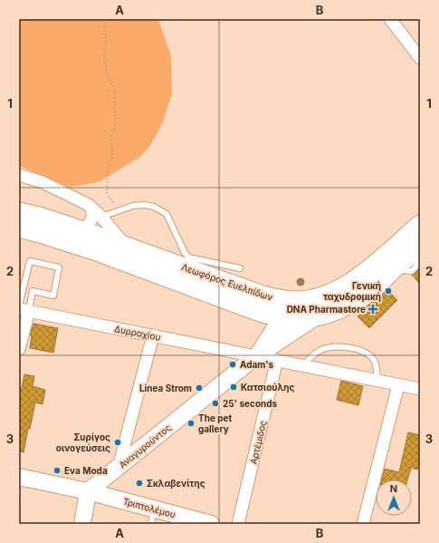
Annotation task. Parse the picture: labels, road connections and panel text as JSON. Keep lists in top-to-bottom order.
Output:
{
  "streets": {
    "main road": ["Λεωφόρος Ευελπίδων", "Αναγυρούντος", "Τριπτολέμου"],
    "street": ["Δυρραχίου", "Αρτέμιδος"]
  },
  "crossings": [
    ["Λεωφόρος Ευελπίδων", "Αναγυρούντος"],
    ["Δυρραχίου", "Αρτέμιδος"],
    ["Δυρραχίου", "Αναγυρούντος"],
    ["Αναγυρούντος", "Τριπτολέμου"]
  ],
  "places": {
    "other": [
      "Γενική ταχυδρομική",
      "Adam's",
      "Κατσιούλης",
      "Linea Strom",
      "25' seconds",
      "The pet gallery",
      "Συρίγος οινογεύσεις",
      "Eva Moda",
      "Σκλαβενίτης"
    ],
    "health": ["DNA Pharmastore"]
  },
  "north": "top",
  "grid": {
    "columns": ["A", "B"],
    "rows": ["1", "2", "3"]
  }
}
